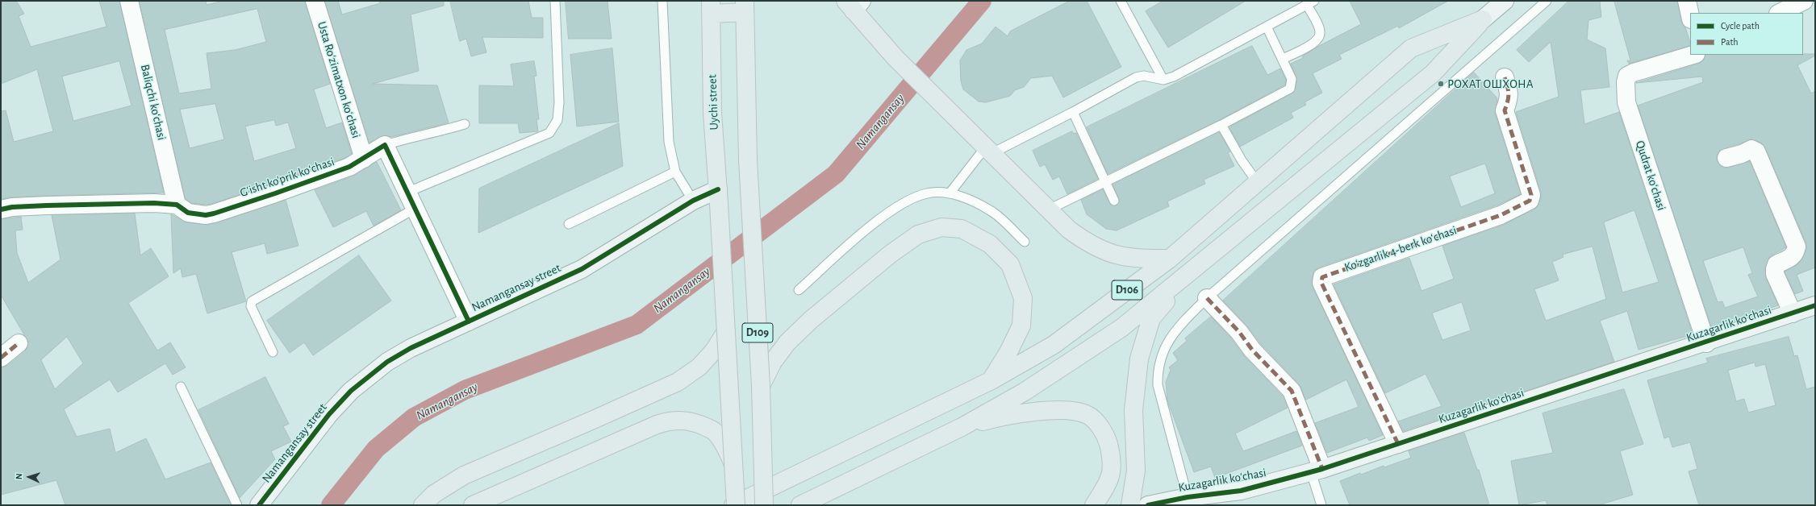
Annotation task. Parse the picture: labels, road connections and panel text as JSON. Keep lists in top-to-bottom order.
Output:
{
  "streets": {
    "main road": ["Uychi street", "D106", "D109"],
    "street": [
      "Usta Roʻzimatxon koʻchasi",
      "Baliqchi koʻchasi",
      "Qudrat koʻchasi",
      "G'isht ko'prik koʻchasi",
      "Koʻzgarlik 4-berk koʻchasi",
      "Namangansay street",
      "Kuzagarlik koʻchasi"
    ]
  },
  "crossings": [
    ["Usta Roʻzimatxon koʻchasi", "G'isht ko'prik koʻchasi"],
    ["Baliqchi koʻchasi", "G'isht ko'prik koʻchasi"],
    ["Uychi street", "Namangansay street"],
    ["Uychi street", "D109"],
    ["Qudrat koʻchasi", "Kuzagarlik koʻchasi"],
    ["Koʻzgarlik 4-berk koʻchasi", "Kuzagarlik koʻchasi"],
    ["Namangansay street", "D109"]
  ],
  "water": ["Namangansay"],
  "places": ["РОХАТ ОШХОНА"],
  "legend": ["Cycle path", "Path"],
  "north": "left"
}
